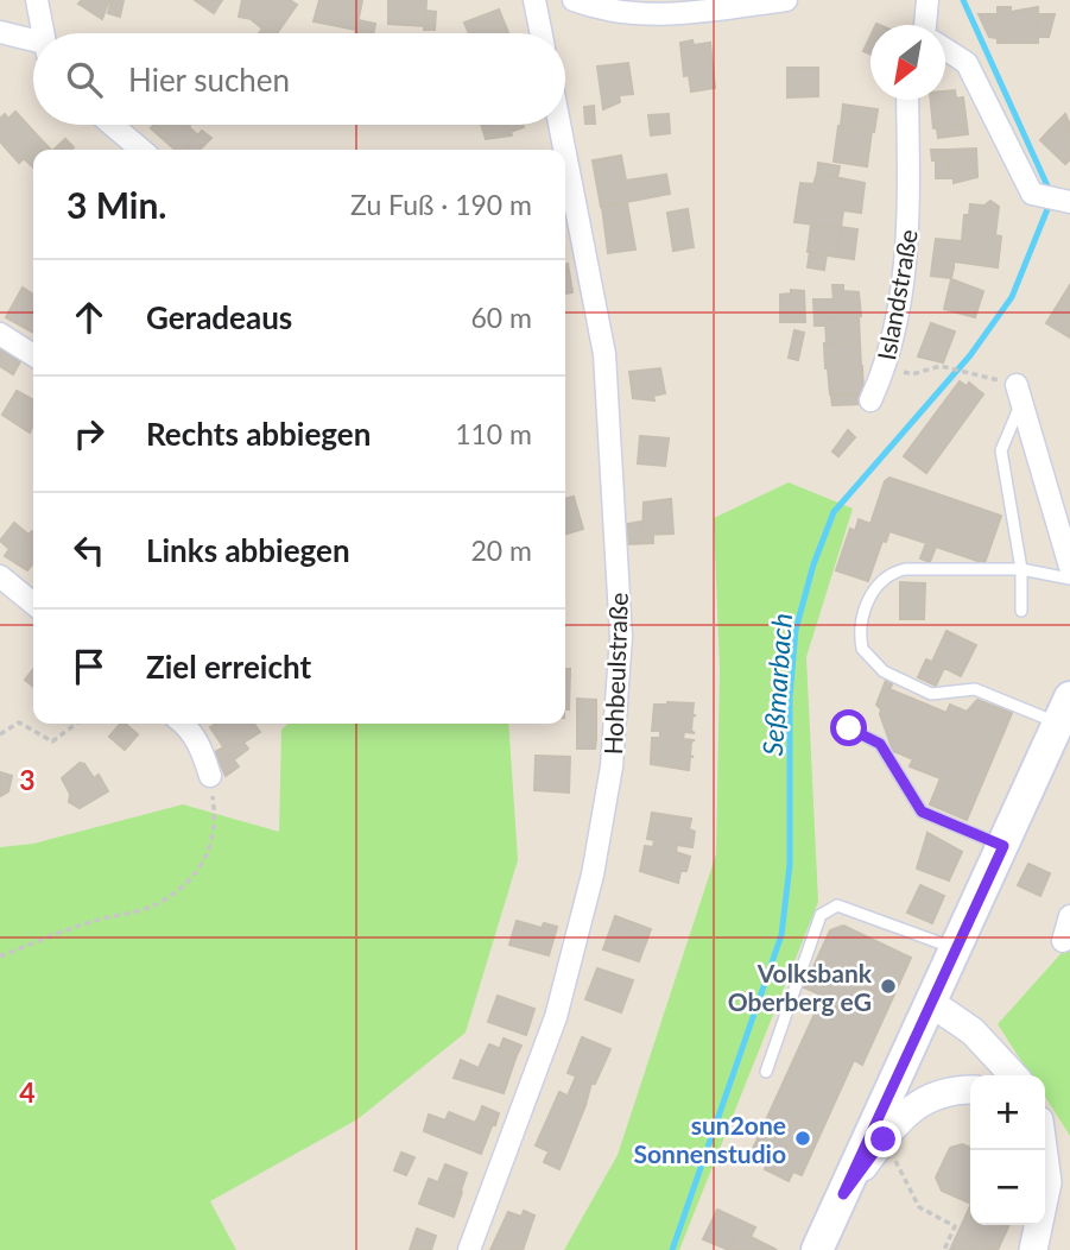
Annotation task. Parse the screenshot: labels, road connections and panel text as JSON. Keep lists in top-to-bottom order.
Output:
{
  "streets": {
    "street": ["Islandstraße", "Hohbeulstraße"]
  },
  "water": ["Seßmarbach"],
  "places": ["Volksbank Oberberg eG", "sun2one Sonnenstudio"],
  "north": "bottom left",
  "page": {
    "search": "Hier suchen",
    "heading": ["3 Min.", "Zu Fuß · 190 m"],
    "list": [
      ["Geradeaus", "60 m"],
      ["Rechts abbiegen", "110 m"],
      ["Links abbiegen", "20 m"],
      "Ziel erreicht"
    ],
    "map_buttons": ["+", "−"]
  },
  "grid": {
    "rows": ["3", "4"]
  }
}
